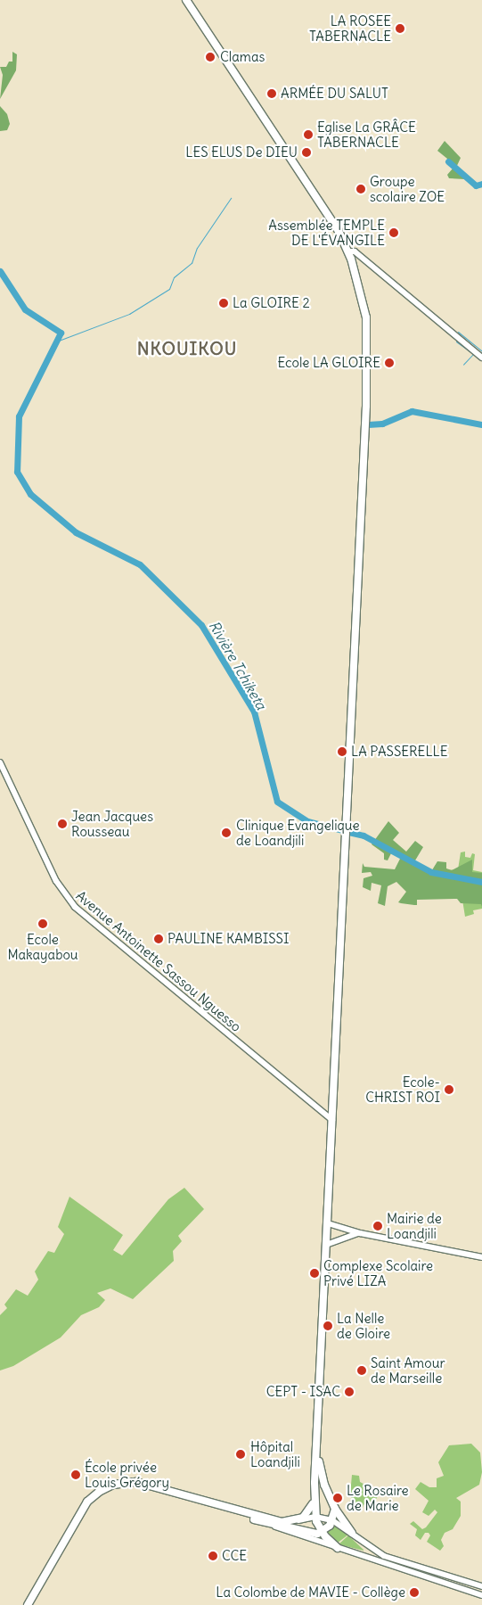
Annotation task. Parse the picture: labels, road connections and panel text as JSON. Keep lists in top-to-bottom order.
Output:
{
  "streets": {
    "street": ["Avenue Antoinette Sassou Nguesso"]
  },
  "districts": ["NKOUIKOU"],
  "water": ["Rivière Tchiketa"],
  "places": [
    "LA ROSEE TABERNACLE",
    "Clamas",
    "ARMÉE DU SALUT",
    "Eglise La GRÂCE TABERNACLE",
    "LES ELUS De DIEU",
    "Groupe scolaire ZOE",
    "Assemblée TEMPLE DE L'ÉVANGILE",
    "La GLOIRE 2",
    "Ecole LA GLOIRE",
    "LA PASSERELLE",
    "Jean Jacques Rousseau",
    "Clinique Evangelique de Loandjili",
    "Ecole Makayabou",
    "PAULINE KAMBISSI",
    "Ecole- CHRIST ROI",
    "Mairie de Loandjili",
    "Complexe Scolaire Privé LIZA",
    "La Nelle de Gloire",
    "Saint Amour de Marseille",
    "CEPT - ISAC",
    "Hôpital Loandjili",
    "École privée Louis Grégory",
    "Le Rosaire de Marie",
    "CCE",
    "La Colombe de MAVIE - Collège"
  ]
}
